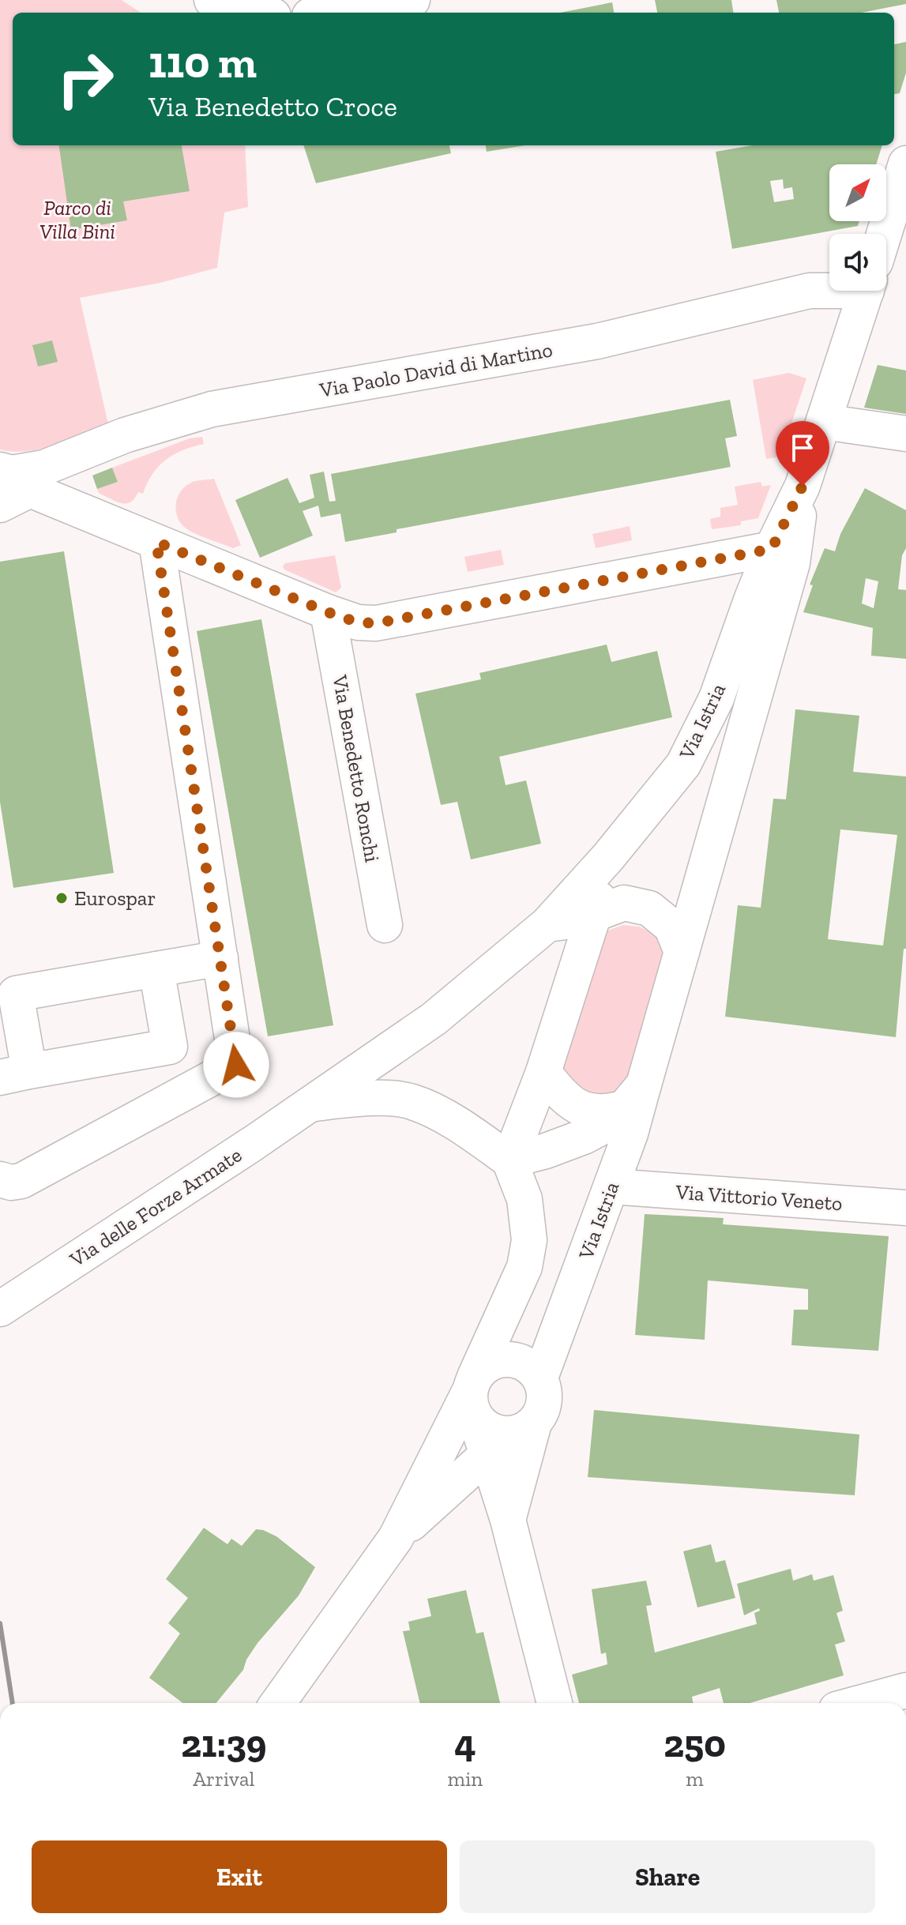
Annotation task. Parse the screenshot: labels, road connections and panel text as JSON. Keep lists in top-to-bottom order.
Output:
{
  "streets": {
    "street": [
      "Via Paolo David di Martino",
      "Via Istria",
      "Via Benedetto Ronchi",
      "Via Vittorio Veneto",
      "Via delle Forze Armate"
    ]
  },
  "crossings": [
    ["Via Istria", "Via Vittorio Veneto"],
    ["Via Istria", "Via delle Forze Armate"]
  ],
  "parks": ["Parco di Villa Bini"],
  "places": ["Eurospar"],
  "north": "top right",
  "page": {
    "turn": ["110 m", "Via Benedetto Croce"],
    "eta": [
      "21:39",
      "Arrival",
      "4",
      "min",
      "250",
      "m"
    ],
    "buttons": ["Exit", "Share"]
  }
}
